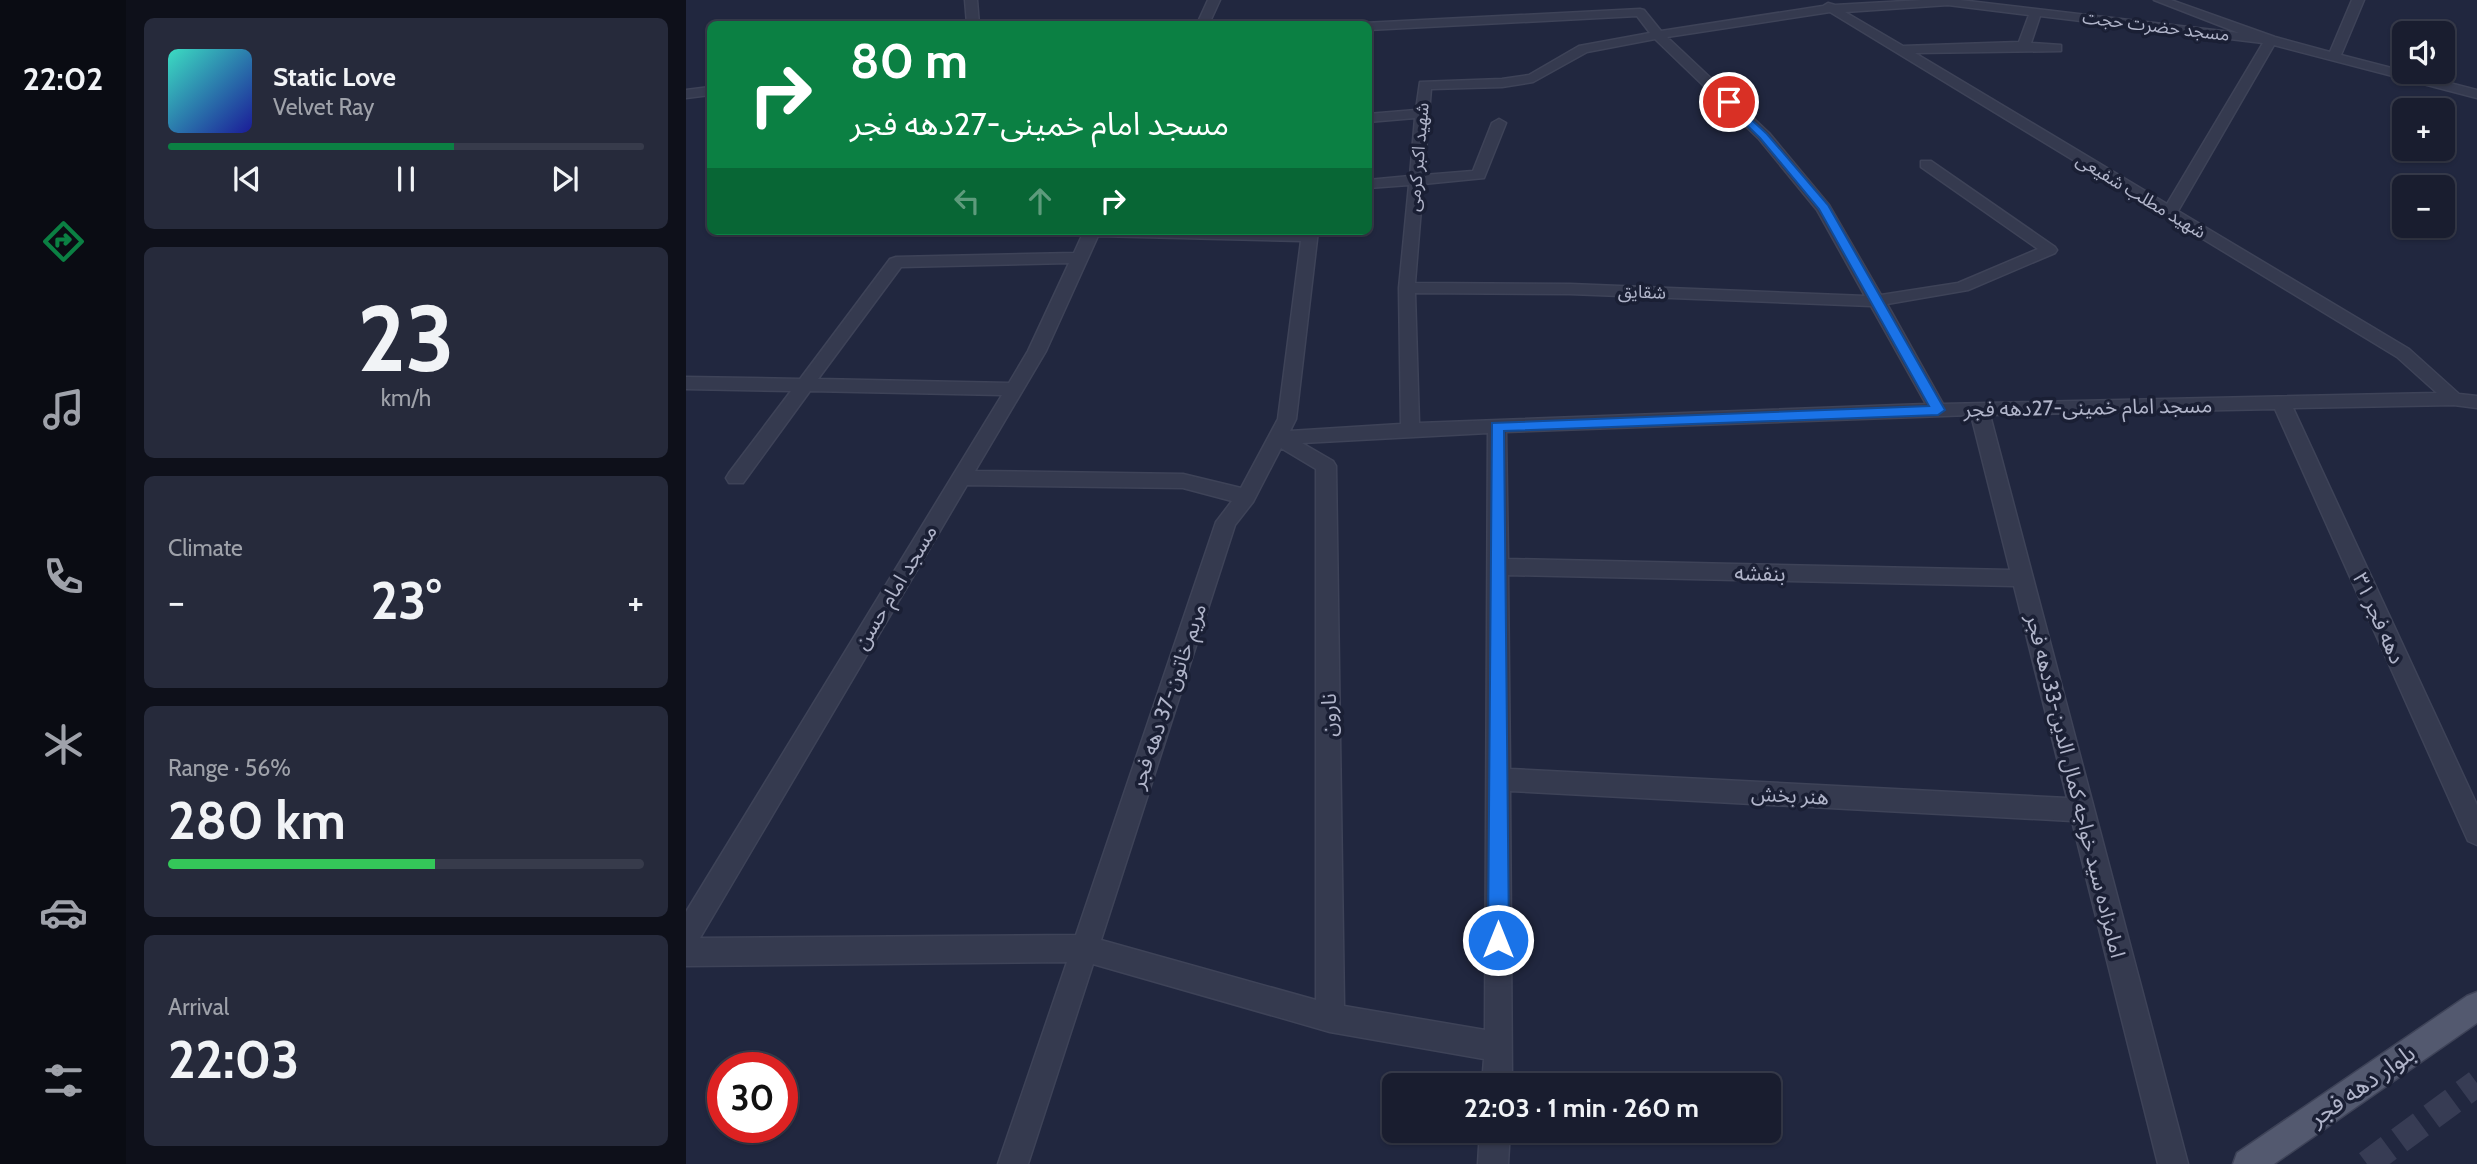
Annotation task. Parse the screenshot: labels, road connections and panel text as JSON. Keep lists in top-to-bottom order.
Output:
{
  "streets": {
    "main road": ["بلوار دهه فجر"],
    "street": [
      "مسجد حضرت حجت",
      "شهید اکبر کرمی",
      "شهید مطلب شفیعی",
      "شقایق",
      "مسجد امام خمینی-27دهه فجر",
      "بنفشه",
      "مسجد امام حسن",
      "دهه فجر ۳۱",
      "مریم خاتون-37 دهه فجر",
      "نارون",
      "امامزاده سید خواجه کمال الدین-33دهه فجر",
      "هنر بخش"
    ]
  },
  "crossings": [
    ["مسجد حضرت حجت", "شهید اکبر کرمی"],
    ["مسجد حضرت حجت", "شهید مطلب شفیعی"],
    ["شهید اکبر کرمی", "شقایق"],
    ["شهید اکبر کرمی", "مسجد امام خمینی-27دهه فجر"],
    ["شهید مطلب شفیعی", "مسجد امام خمینی-27دهه فجر"],
    ["مسجد امام خمینی-27دهه فجر", "دهه فجر ۳۱"],
    ["مسجد امام خمینی-27دهه فجر", "مریم خاتون-37 دهه فجر"],
    ["مسجد امام خمینی-27دهه فجر", "نارون"],
    ["مسجد امام خمینی-27دهه فجر", "امامزاده سید خواجه کمال الدین-33دهه فجر"],
    ["بنفشه", "امامزاده سید خواجه کمال الدین-33دهه فجر"],
    ["مریم خاتون-37 دهه فجر", "نارون"],
    ["امامزاده سید خواجه کمال الدین-33دهه فجر", "هنر بخش"]
  ],
  "page": {
    "tabs": "22:02",
    "map_buttons": ["+", "−"],
    "turn": ["80 m", "مسجد امام خمینی-27دهه فجر"],
    "song": ["Static Love", "Velvet Ray"],
    "tile": [
      ["23", "km/h"],
      "Climate",
      ["Range · 56%", "280 km"],
      ["Arrival", "22:03"]
    ],
    "heat": ["−", "23°", "+"],
    "limit": "30",
    "trip": "22:03 · 1 min · 260 m"
  }
}
